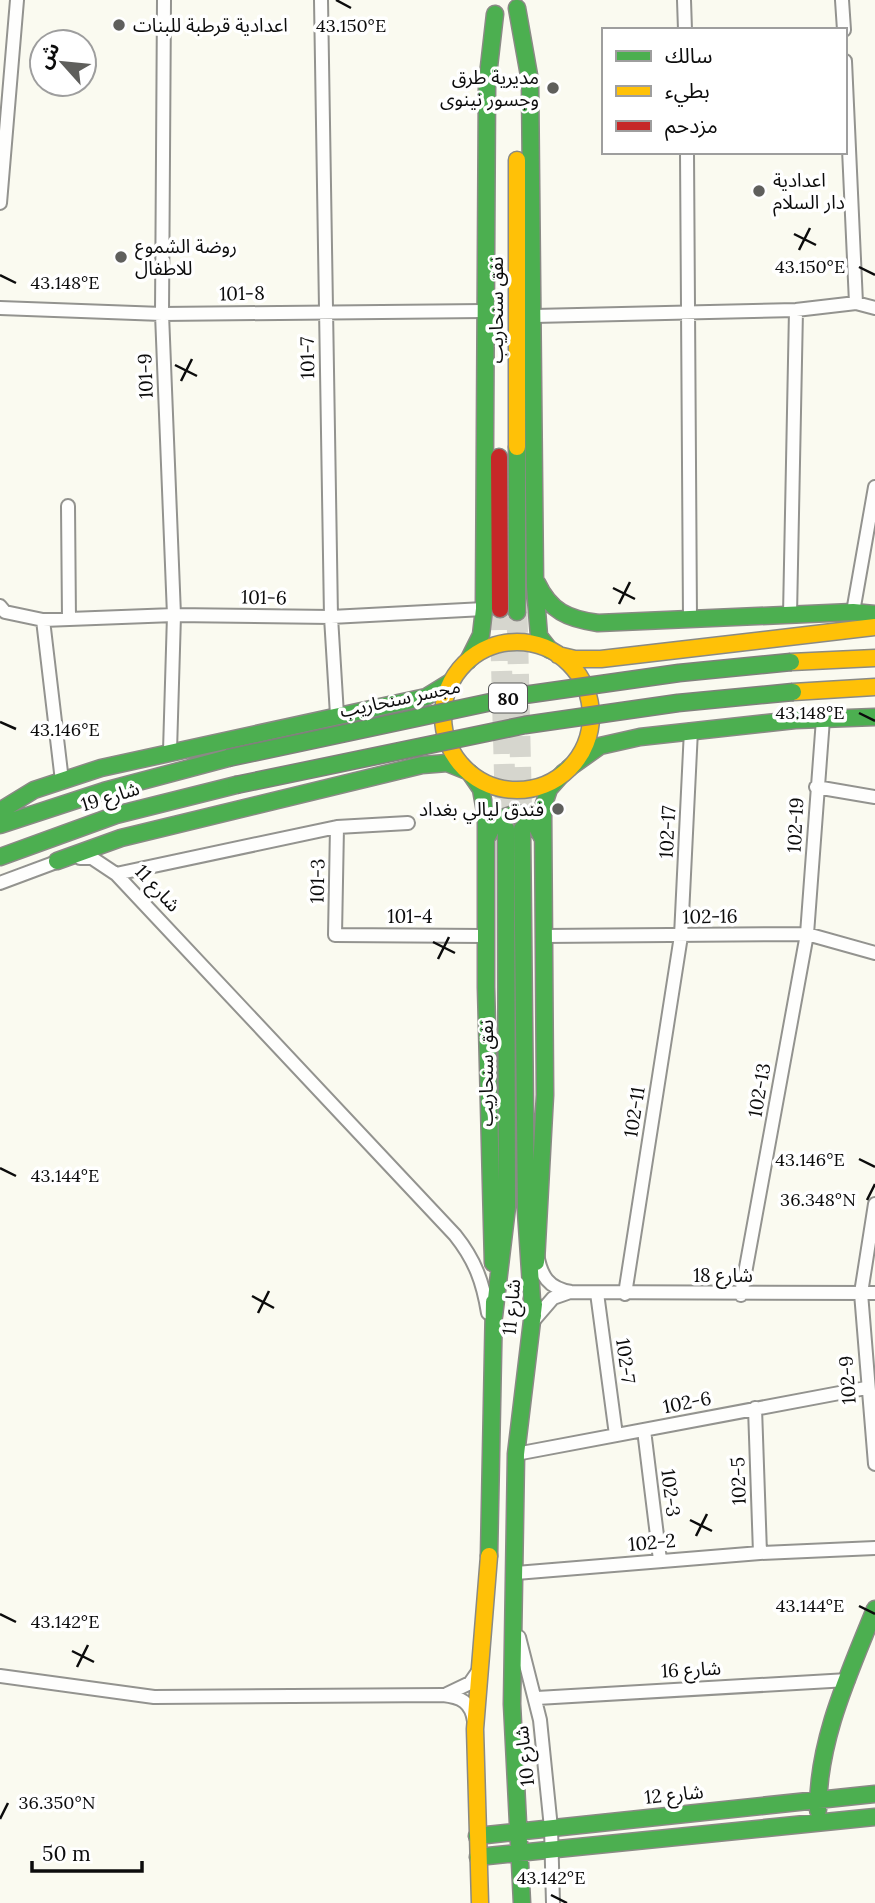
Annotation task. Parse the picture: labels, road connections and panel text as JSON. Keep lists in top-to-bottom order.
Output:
{
  "streets": {
    "main road": [
      "نفق سنحاريب",
      "مجسر سنحاريب",
      "80",
      "شارع 19",
      "شارع 11",
      "شارع 12"
    ],
    "street": [
      "101-8",
      "101-7",
      "101-9",
      "101-6",
      "102-19",
      "102-17",
      "101-3",
      "101-4",
      "102-16",
      "102-13",
      "102-11",
      "شارع 18",
      "102-7",
      "102-9",
      "102-6",
      "102-5",
      "102-3",
      "102-2",
      "شارع 16",
      "شارع 10"
    ]
  },
  "crossings": [
    ["101-8", "101-7"],
    ["101-8", "101-9"],
    ["نفق سنحاريب", "101-6"],
    ["نفق سنحاريب", "شارع 11"],
    ["101-7", "101-6"],
    ["101-9", "101-6"],
    ["مجسر سنحاريب", "شارع 19"],
    ["102-19", "102-16"],
    ["102-19", "102-13"],
    ["102-17", "102-16"],
    ["102-17", "102-11"],
    ["101-3", "101-4"],
    ["شارع 11", "101-4"],
    ["شارع 11", "102-16"],
    ["شارع 11", "102-6"],
    ["شارع 11", "102-2"],
    ["شارع 11", "شارع 10"],
    ["شارع 11", "شارع 12"],
    ["102-16", "102-13"],
    ["102-16", "102-11"],
    ["102-13", "شارع 18"],
    ["102-11", "شارع 18"],
    ["شارع 18", "102-7"],
    ["شارع 18", "102-9"],
    ["102-7", "102-6"],
    ["102-9", "102-6"],
    ["102-6", "102-5"],
    ["102-6", "102-3"],
    ["102-5", "102-2"],
    ["102-3", "102-2"],
    ["شارع 16", "شارع 10"],
    ["شارع 10", "شارع 12"]
  ],
  "places": [
    "اعدادية قرطبة للبنات",
    "مديرية طرق وجسور نينوى",
    "اعدادية دار السلام",
    "روضة الشموع للاطفال",
    "فندق ليالي بغداد"
  ],
  "legend": ["سالك", "بطيء", "مزدحم"],
  "scale_bar": "50 m",
  "north": "top left",
  "coordinates": [
    "43.150°E",
    "43.148°E",
    "43.146°E",
    "43.144°E",
    "36.348°N",
    "43.142°E",
    "36.350°N"
  ]
}
